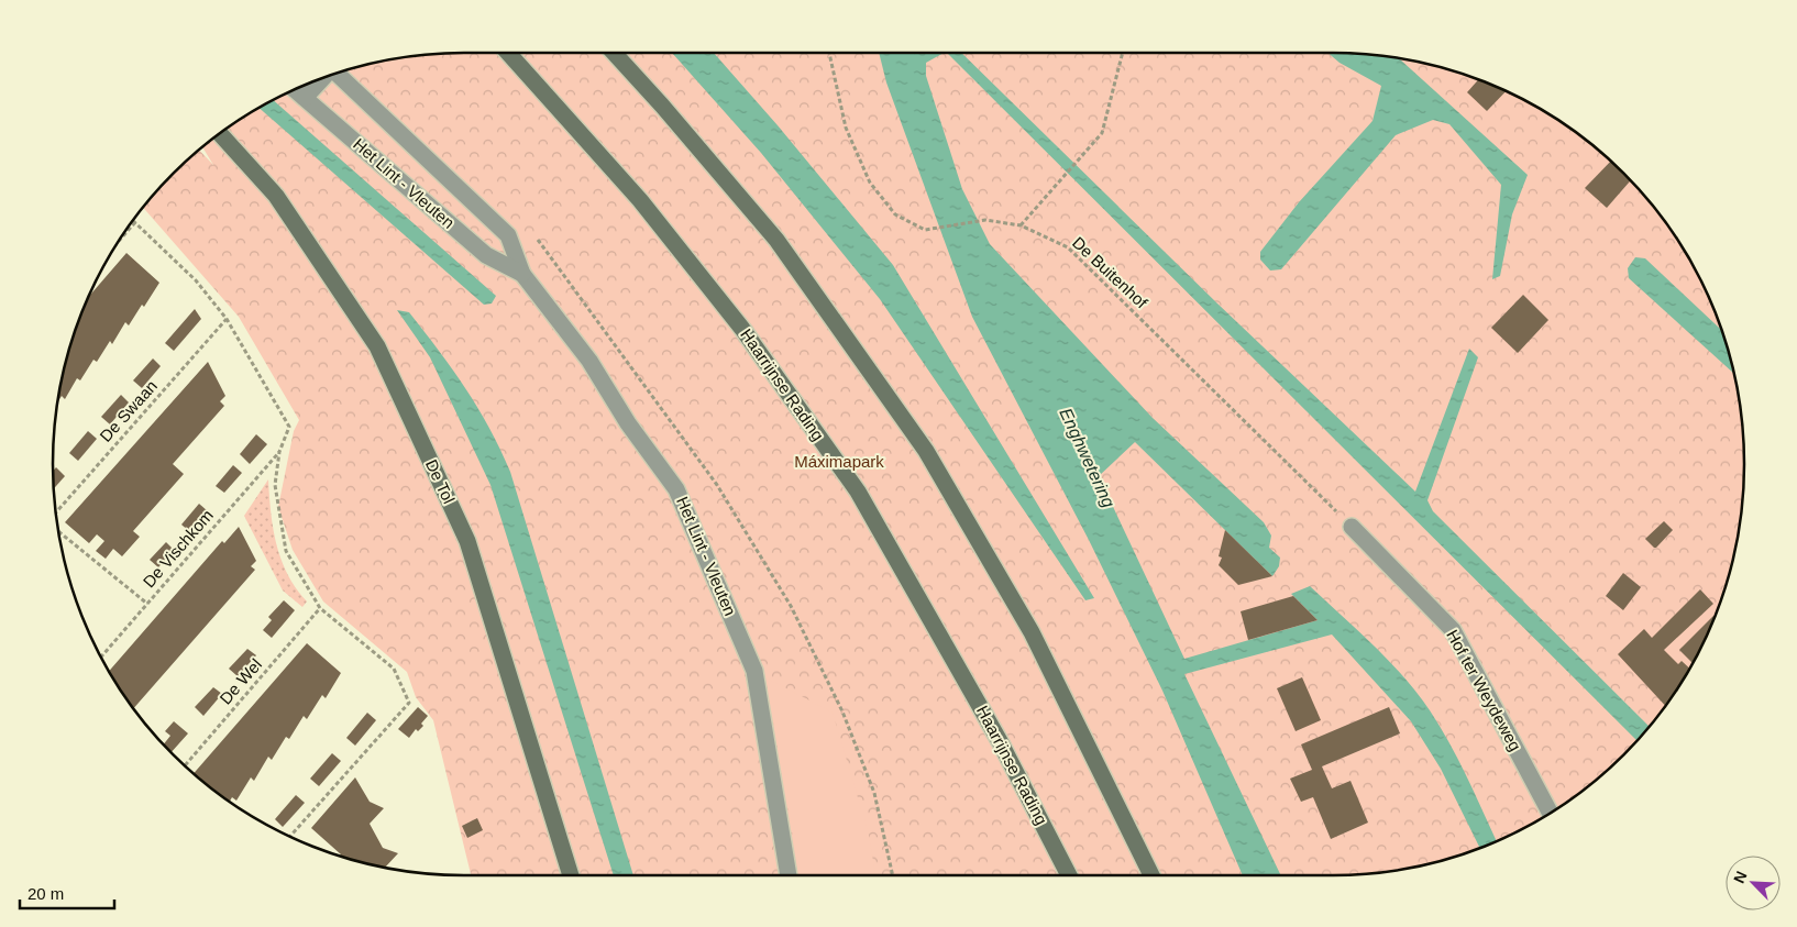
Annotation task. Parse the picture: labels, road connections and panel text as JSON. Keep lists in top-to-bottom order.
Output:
{
  "streets": {
    "main road": ["Haarrijnse Rading", "De Tol"],
    "street": ["Het Lint - Vleuten", "Hof ter Weydeweg"],
    "path": [
      "De Buitenhof",
      "De Swaan",
      "De Vischkom",
      "De Wel"
    ]
  },
  "crossings": [
    ["De Buitenhof", "Hof ter Weydeweg"]
  ],
  "water": ["Enghwetering"],
  "parks": ["Máximapark"],
  "scale_bar": "20 m",
  "north": "top left"
}
